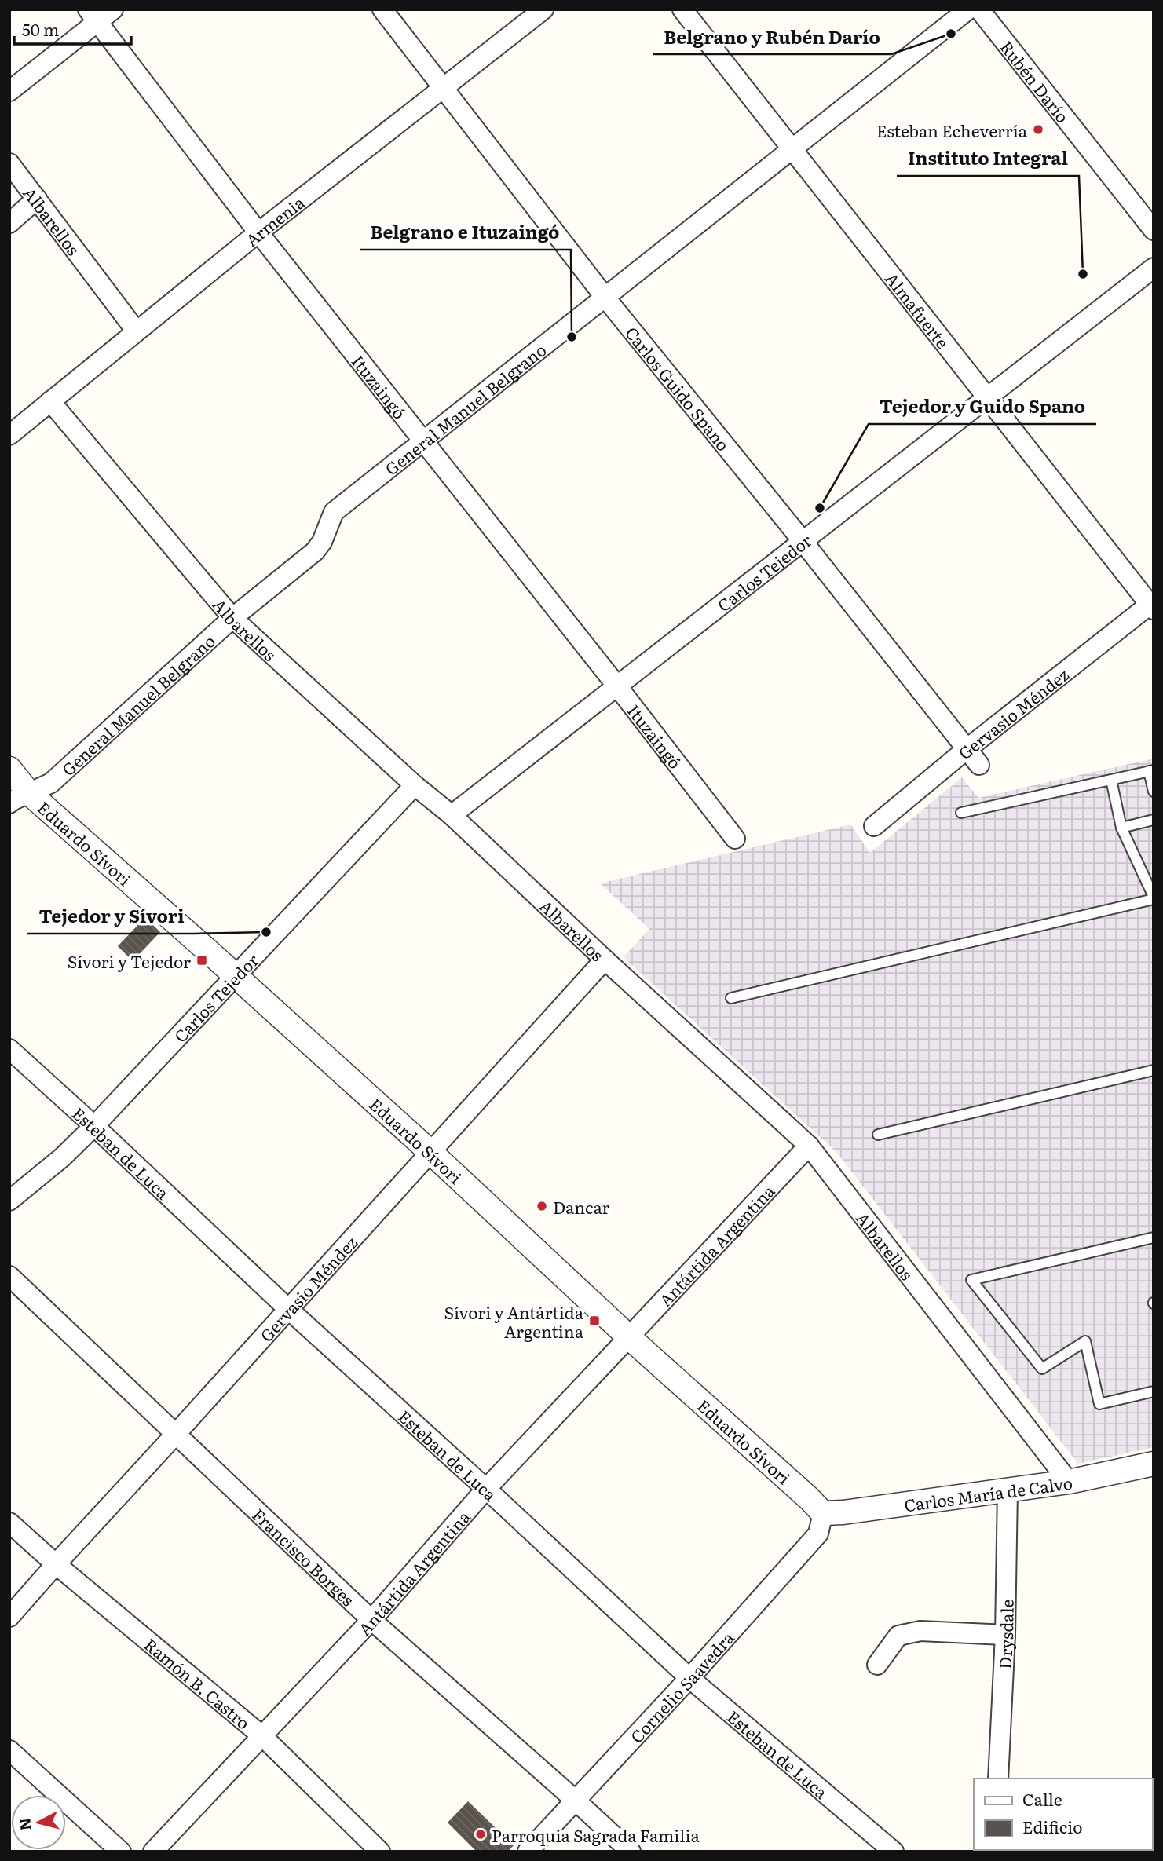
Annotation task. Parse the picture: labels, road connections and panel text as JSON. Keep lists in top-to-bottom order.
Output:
{
  "streets": {
    "street": [
      "Rubén Darío",
      "Armenia",
      "Albarellos",
      "Almafuerte",
      "Ituzaingó",
      "Carlos Guido Spano",
      "General Manuel Belgrano",
      "Carlos Tejedor",
      "Gervasio Méndez",
      "Eduardo Sívori",
      "Esteban de Luca",
      "Antártida Argentina",
      "Carlos María de Calvo",
      "Francisco Borges",
      "Drysdale",
      "Ramón B. Castro",
      "Cornelio Saavedra"
    ]
  },
  "crossings": [
    ["Armenia", "Albarellos"],
    ["Armenia", "Ituzaingó"],
    ["Armenia", "Carlos Guido Spano"],
    ["Albarellos", "General Manuel Belgrano"],
    ["Albarellos", "Carlos Tejedor"],
    ["Albarellos", "Gervasio Méndez"],
    ["Albarellos", "Antártida Argentina"],
    ["Albarellos", "Carlos María de Calvo"],
    ["Almafuerte", "General Manuel Belgrano"],
    ["Almafuerte", "Carlos Tejedor"],
    ["Almafuerte", "Gervasio Méndez"],
    ["Ituzaingó", "General Manuel Belgrano"],
    ["Ituzaingó", "Carlos Tejedor"],
    ["Carlos Guido Spano", "General Manuel Belgrano"],
    ["Carlos Guido Spano", "Carlos Tejedor"],
    ["Carlos Guido Spano", "Gervasio Méndez"],
    ["General Manuel Belgrano", "Eduardo Sívori"],
    ["Carlos Tejedor", "Eduardo Sívori"],
    ["Carlos Tejedor", "Esteban de Luca"],
    ["Gervasio Méndez", "Eduardo Sívori"],
    ["Gervasio Méndez", "Esteban de Luca"],
    ["Gervasio Méndez", "Francisco Borges"],
    ["Gervasio Méndez", "Ramón B. Castro"],
    ["Eduardo Sívori", "Antártida Argentina"],
    ["Eduardo Sívori", "Carlos María de Calvo"],
    ["Eduardo Sívori", "Cornelio Saavedra"],
    ["Esteban de Luca", "Antártida Argentina"],
    ["Esteban de Luca", "Cornelio Saavedra"],
    ["Antártida Argentina", "Francisco Borges"],
    ["Antártida Argentina", "Ramón B. Castro"],
    ["Carlos María de Calvo", "Drysdale"],
    ["Carlos María de Calvo", "Cornelio Saavedra"],
    ["Francisco Borges", "Cornelio Saavedra"]
  ],
  "places": {
    "other": [
      "Belgrano y Rubén Darío",
      "Esteban Echeverría",
      "Instituto Integral",
      "Belgrano e Ituzaingó",
      "Tejedor y Guido Spano",
      "Tejedor y Sívori",
      "Dancar",
      "Parroquia Sagrada Familia"
    ],
    "transit": ["Sívori y Tejedor", "Sívori y Antártida Argentina"]
  },
  "legend": ["Calle", "Edificio"],
  "scale_bar": "50 m",
  "north": "left"
}
